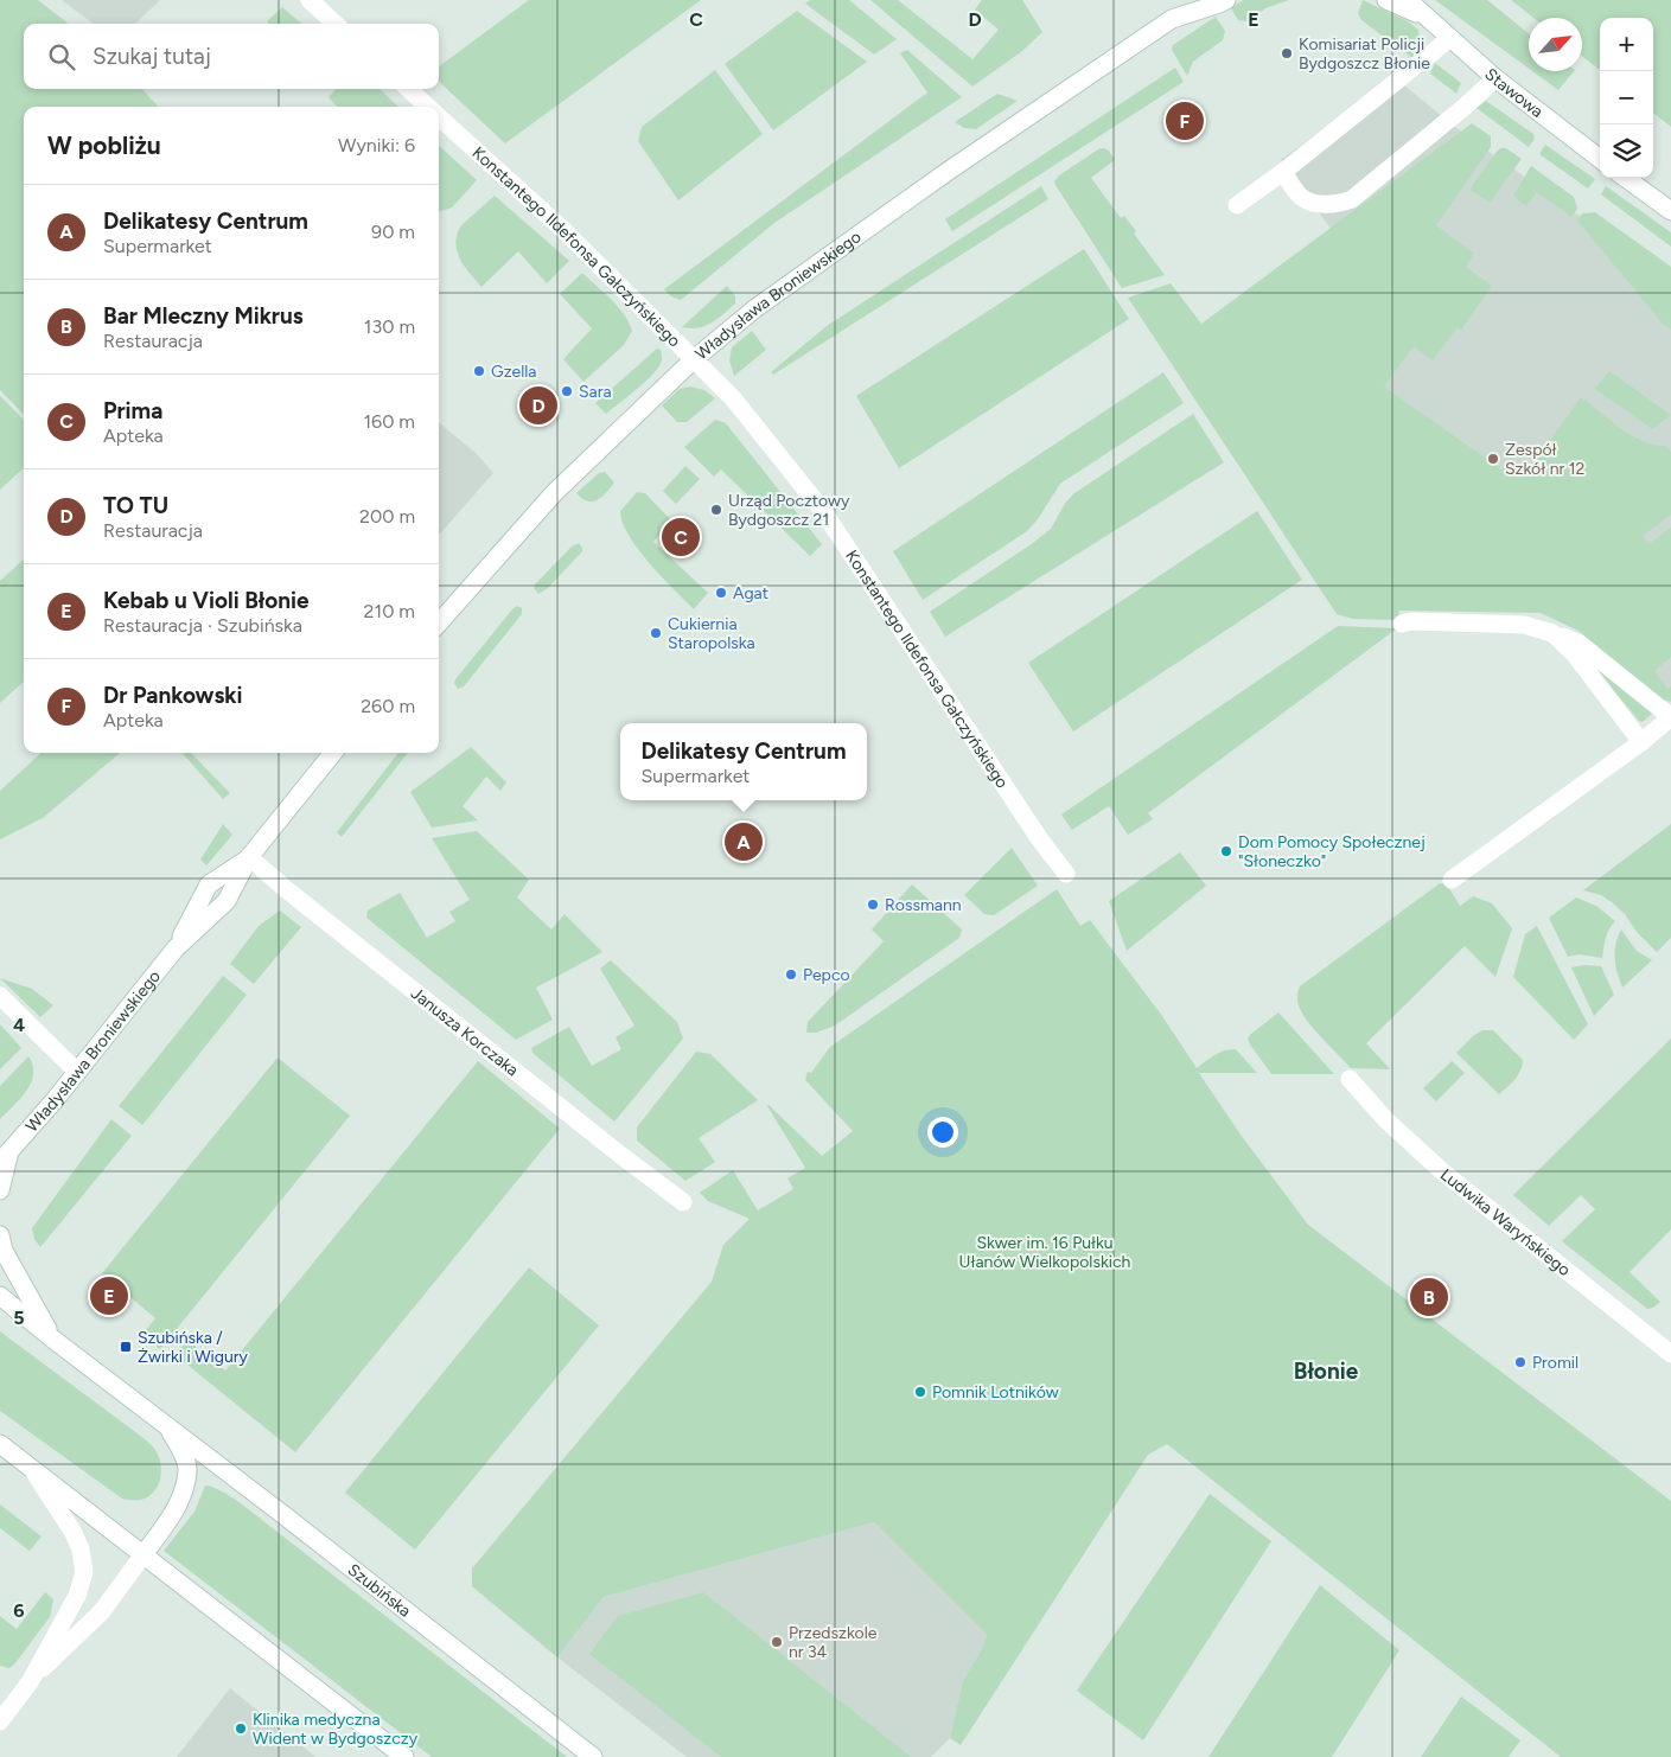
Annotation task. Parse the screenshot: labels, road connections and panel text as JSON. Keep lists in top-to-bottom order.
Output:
{
  "streets": {
    "street": [
      "Stawowa",
      "Konstantego Ildefonsa Gałczyńskiego",
      "Władysława Broniewskiego",
      "Janusza Korczaka",
      "Ludwika Waryńskiego",
      "Szubińska"
    ]
  },
  "crossings": [
    ["Konstantego Ildefonsa Gałczyńskiego", "Władysława Broniewskiego"],
    ["Władysława Broniewskiego", "Janusza Korczaka"]
  ],
  "districts": ["Błonie"],
  "parks": ["Skwer im. 16 Pułku Ułanów Wielkopolskich"],
  "places": {
    "other": [
      "Komisariat Policji Bydgoszcz Błonie",
      "Gzella",
      "Sara",
      "Zespół Szkół nr 12",
      "Urząd Pocztowy Bydgoszcz 21",
      "Agat",
      "Cukiernia Staropolska",
      "Dom Pomocy Społecznej \"Słoneczko\"",
      "Rossmann",
      "Pepco",
      "Promil",
      "Pomnik Lotników",
      "Przedszkole nr 34",
      "Klinika medyczna Wident w Bydgoszczy"
    ],
    "transit": ["Szubińska / Żwirki i Wigury"]
  },
  "north": "top right",
  "page": {
    "map_buttons": ["+", "−"],
    "search": "Szukaj tutaj",
    "pins": [
      "F",
      "D",
      "C",
      "A",
      "E",
      "B"
    ],
    "heading": ["W pobliżu", "Wyniki: 6"],
    "list": [
      {
        "mark": "A",
        "name": "Delikatesy Centrum",
        "note": "Supermarket",
        "value": "90 m"
      },
      {
        "mark": "B",
        "name": "Bar Mleczny Mikrus",
        "note": "Restauracja",
        "value": "130 m"
      },
      {
        "mark": "C",
        "name": "Prima",
        "note": "Apteka",
        "value": "160 m"
      },
      {
        "mark": "D",
        "name": "TO TU",
        "note": "Restauracja",
        "value": "200 m"
      },
      {
        "mark": "E",
        "name": "Kebab u Violi Błonie",
        "note": "Restauracja · Szubińska",
        "value": "210 m"
      },
      {
        "mark": "F",
        "name": "Dr Pankowski",
        "note": "Apteka",
        "value": "260 m"
      }
    ],
    "popup": ["Delikatesy Centrum", "Supermarket"]
  },
  "grid": {
    "columns": ["C", "D", "E"],
    "rows": ["4", "5", "6"]
  }
}
